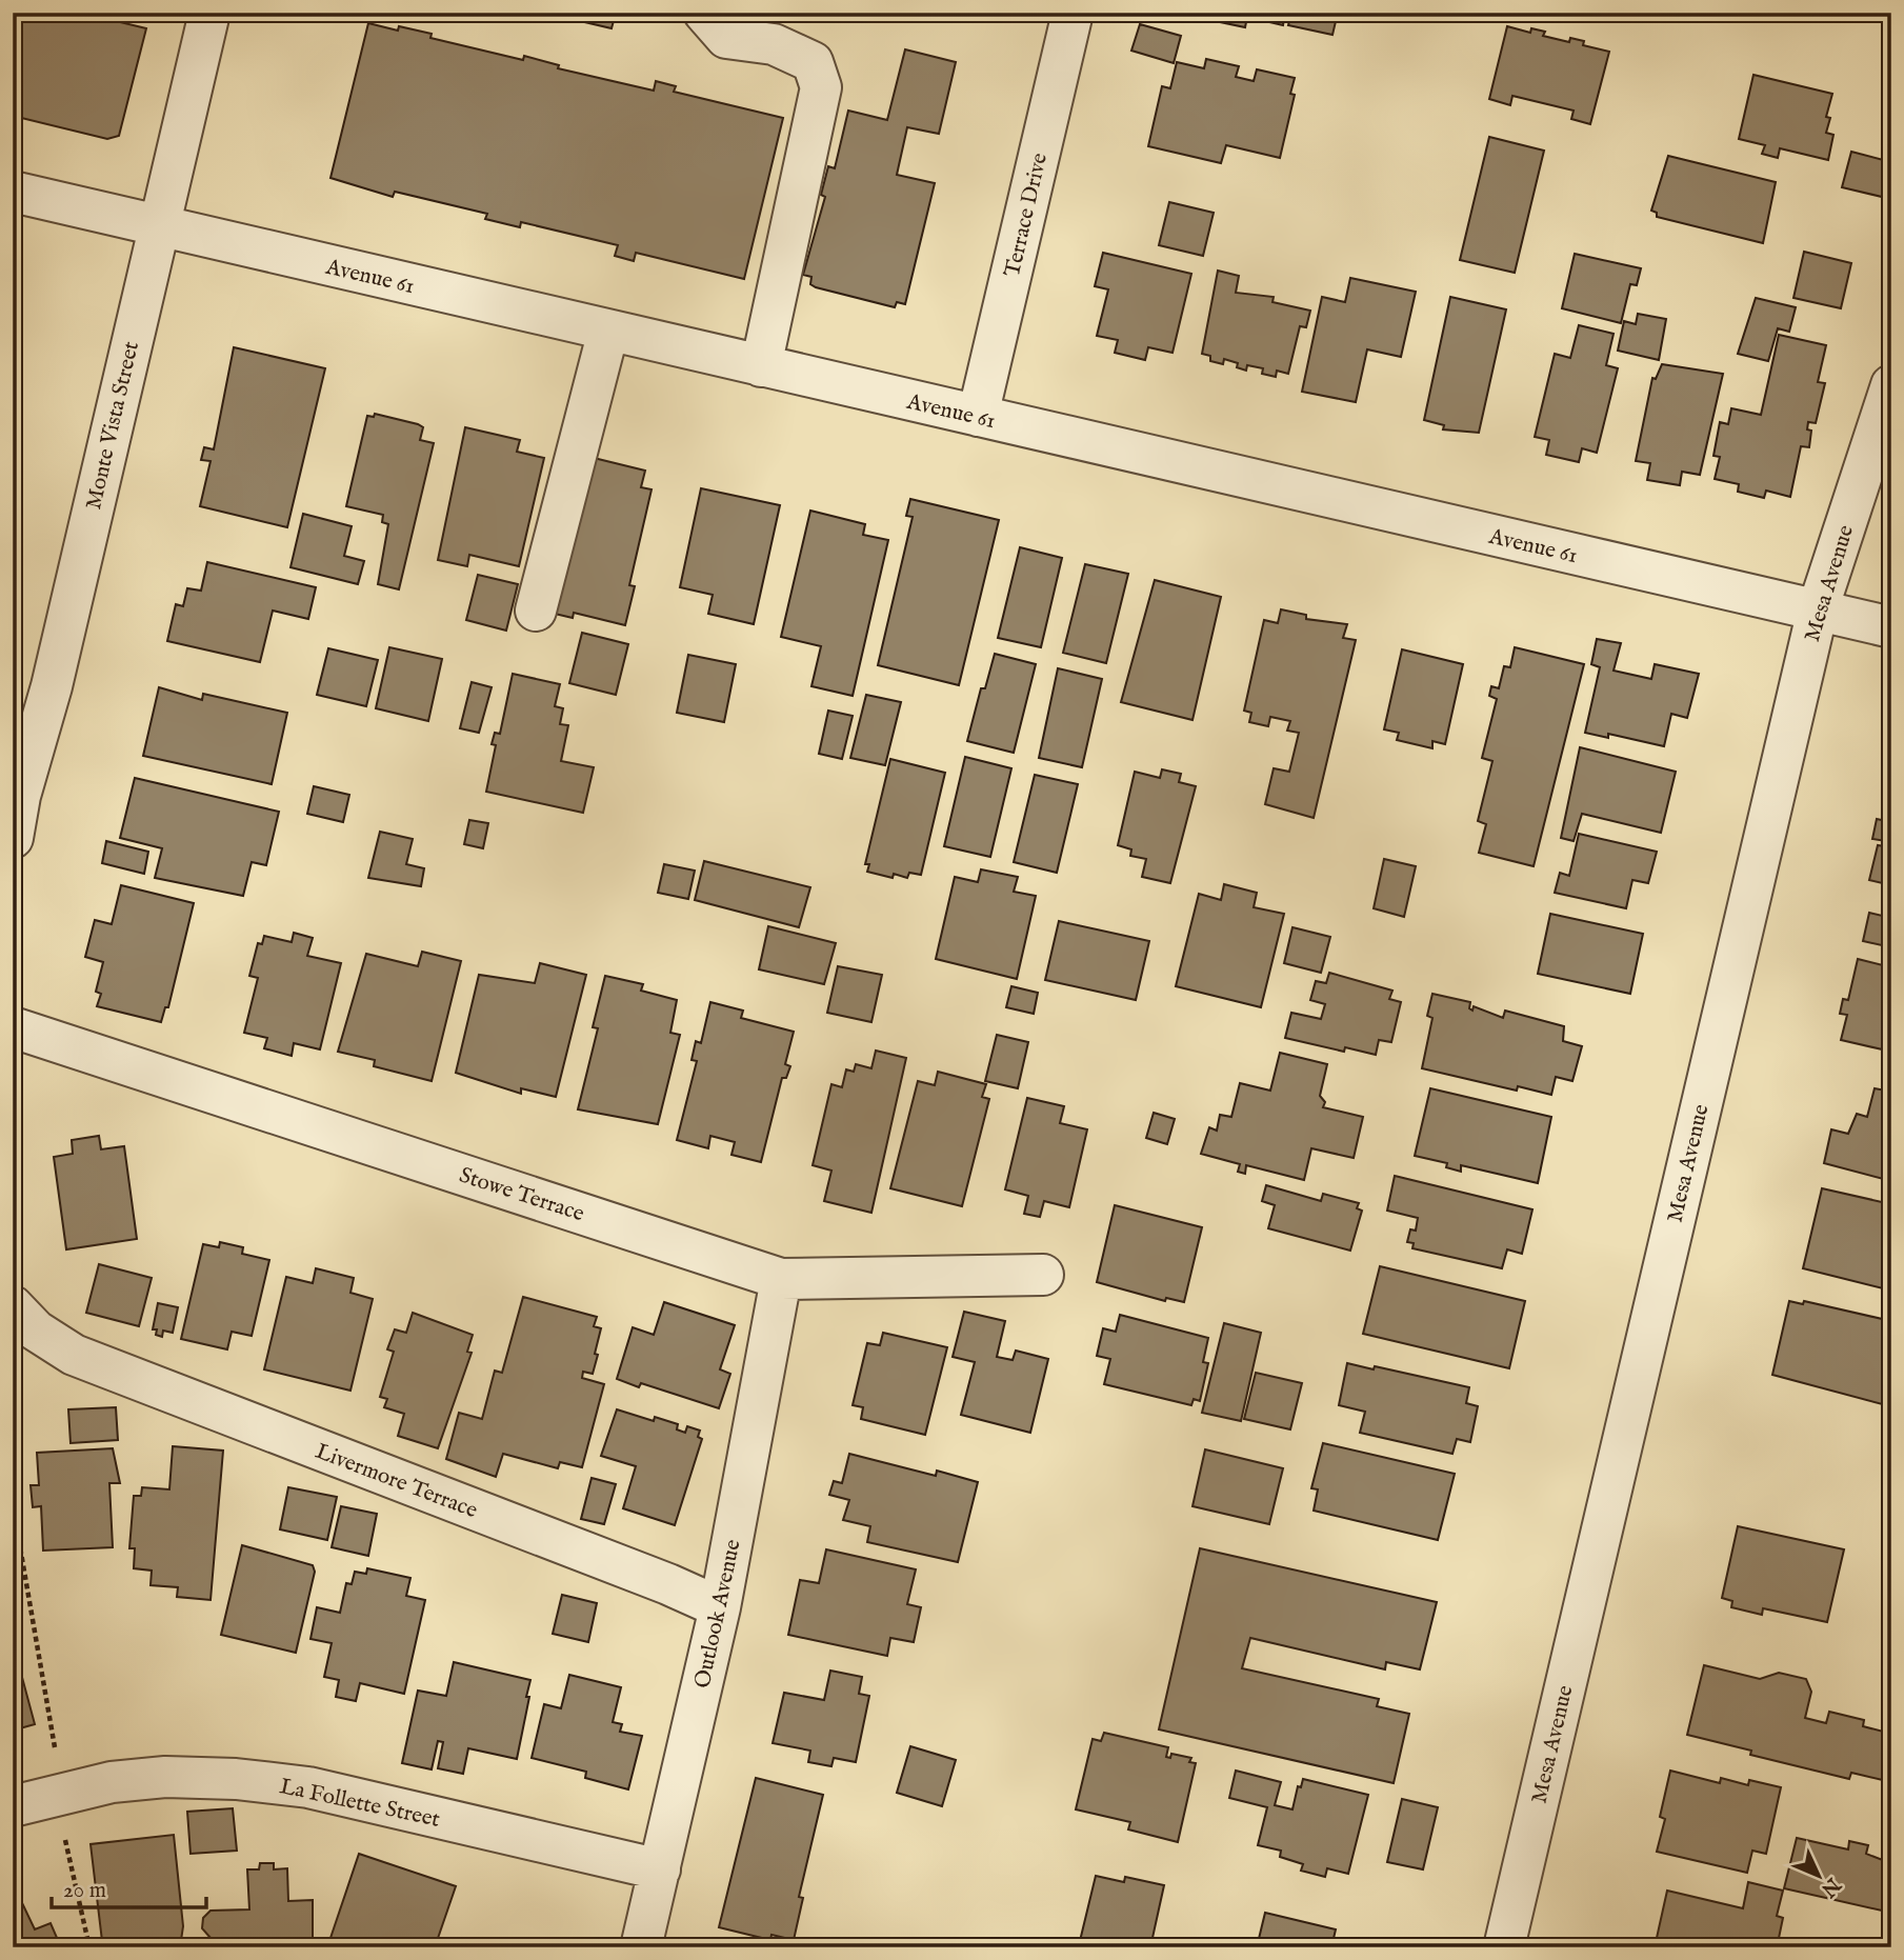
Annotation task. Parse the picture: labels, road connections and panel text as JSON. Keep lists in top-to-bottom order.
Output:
{
  "streets": {
    "street": [
      "Terrace Drive",
      "Avenue 61",
      "Monte Vista Street",
      "Mesa Avenue",
      "Stowe Terrace",
      "Livermore Terrace",
      "Outlook Avenue",
      "La Follette Street"
    ]
  },
  "crossings": [
    ["Terrace Drive", "Avenue 61"],
    ["Avenue 61", "Monte Vista Street"],
    ["Avenue 61", "Mesa Avenue"],
    ["Stowe Terrace", "Outlook Avenue"],
    ["Livermore Terrace", "Outlook Avenue"],
    ["Outlook Avenue", "La Follette Street"]
  ],
  "scale_bar": "20 m",
  "north": "bottom right"
}
